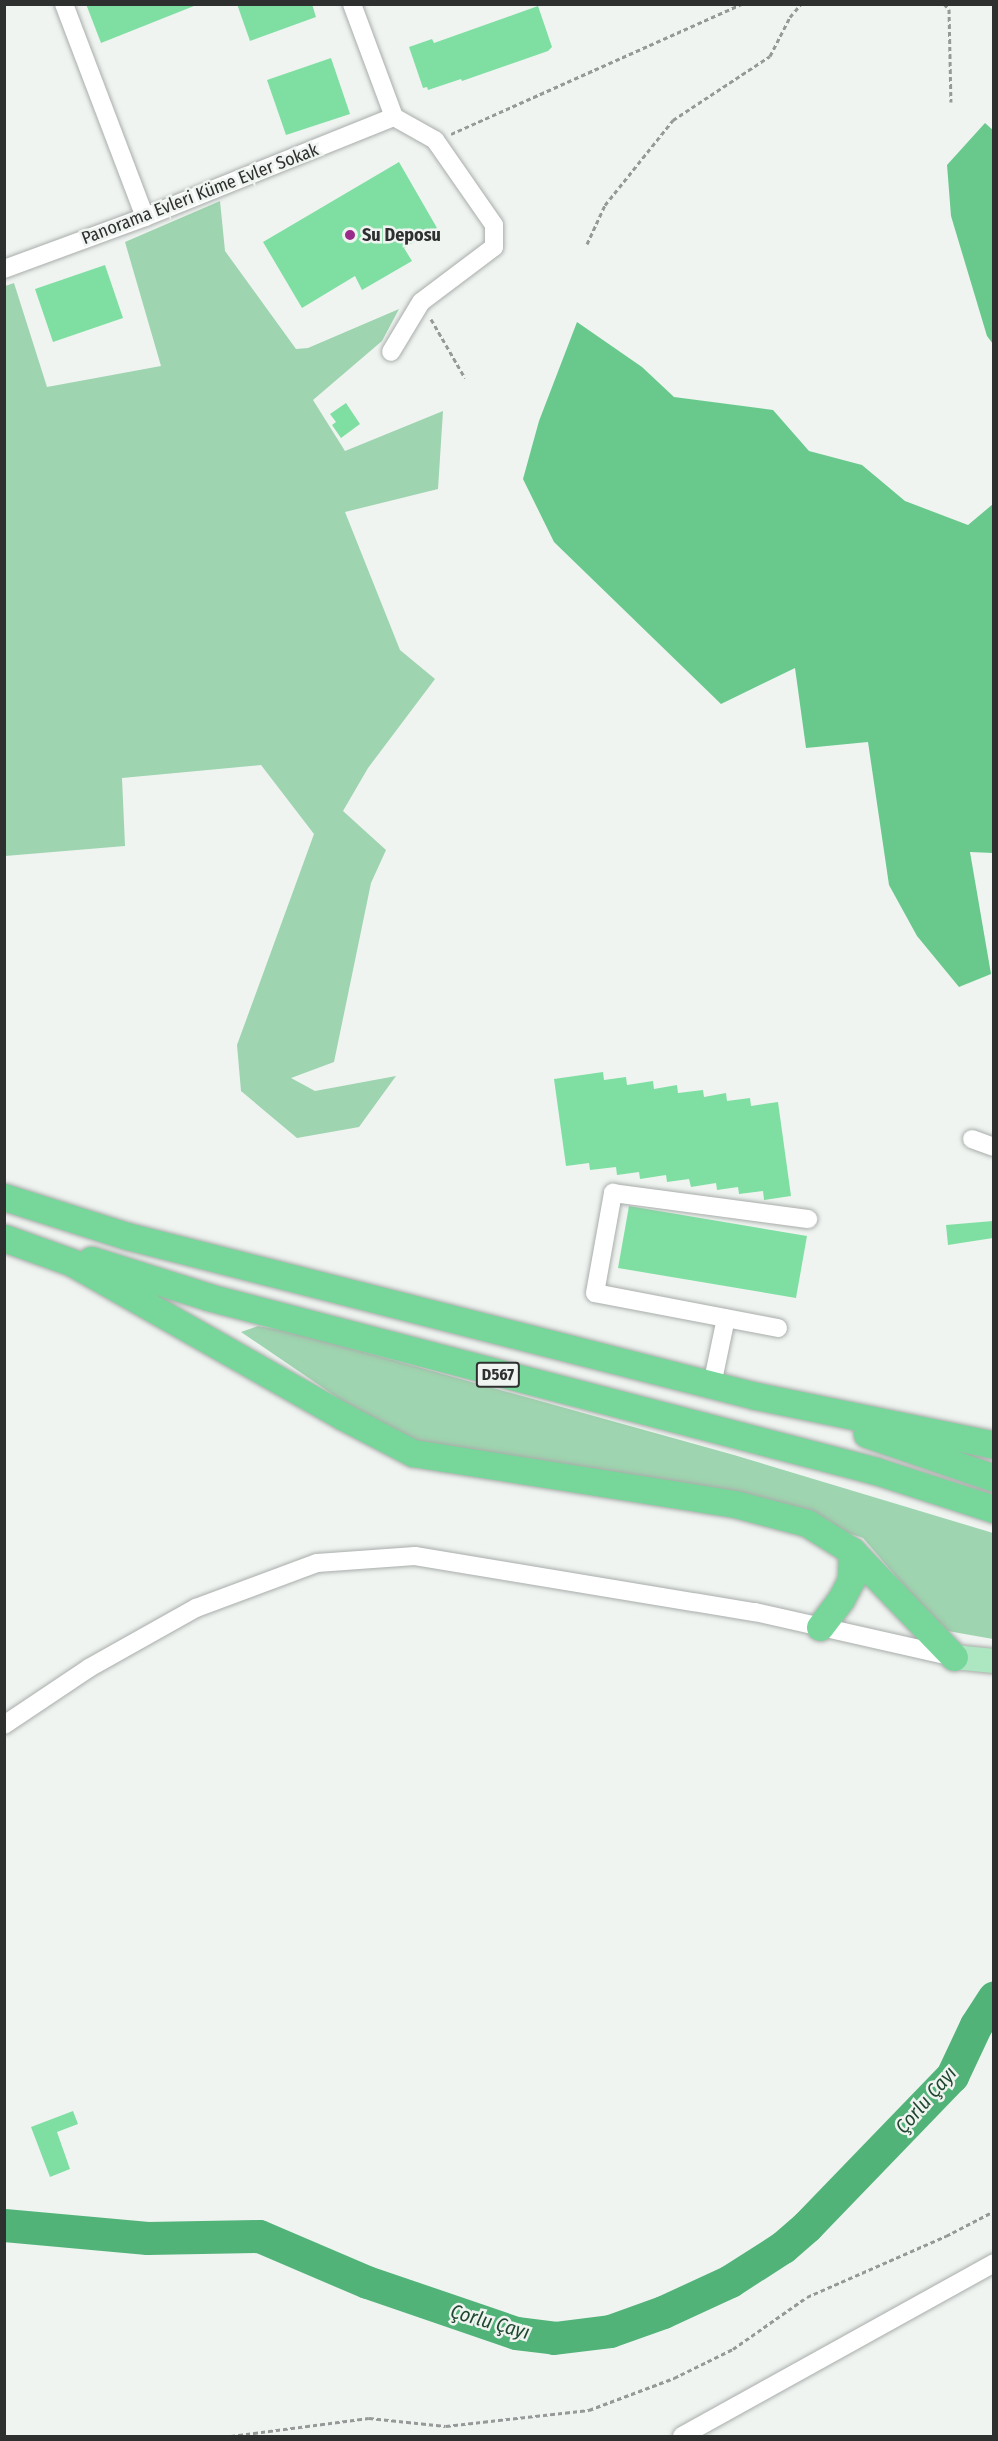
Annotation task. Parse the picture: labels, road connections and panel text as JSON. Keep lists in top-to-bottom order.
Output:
{
  "streets": {
    "highway": ["D567"],
    "street": ["Panorama Evleri Küme Evler Sokak"]
  },
  "water": ["Çorlu Çayı"],
  "places": ["Su Deposu"]
}
